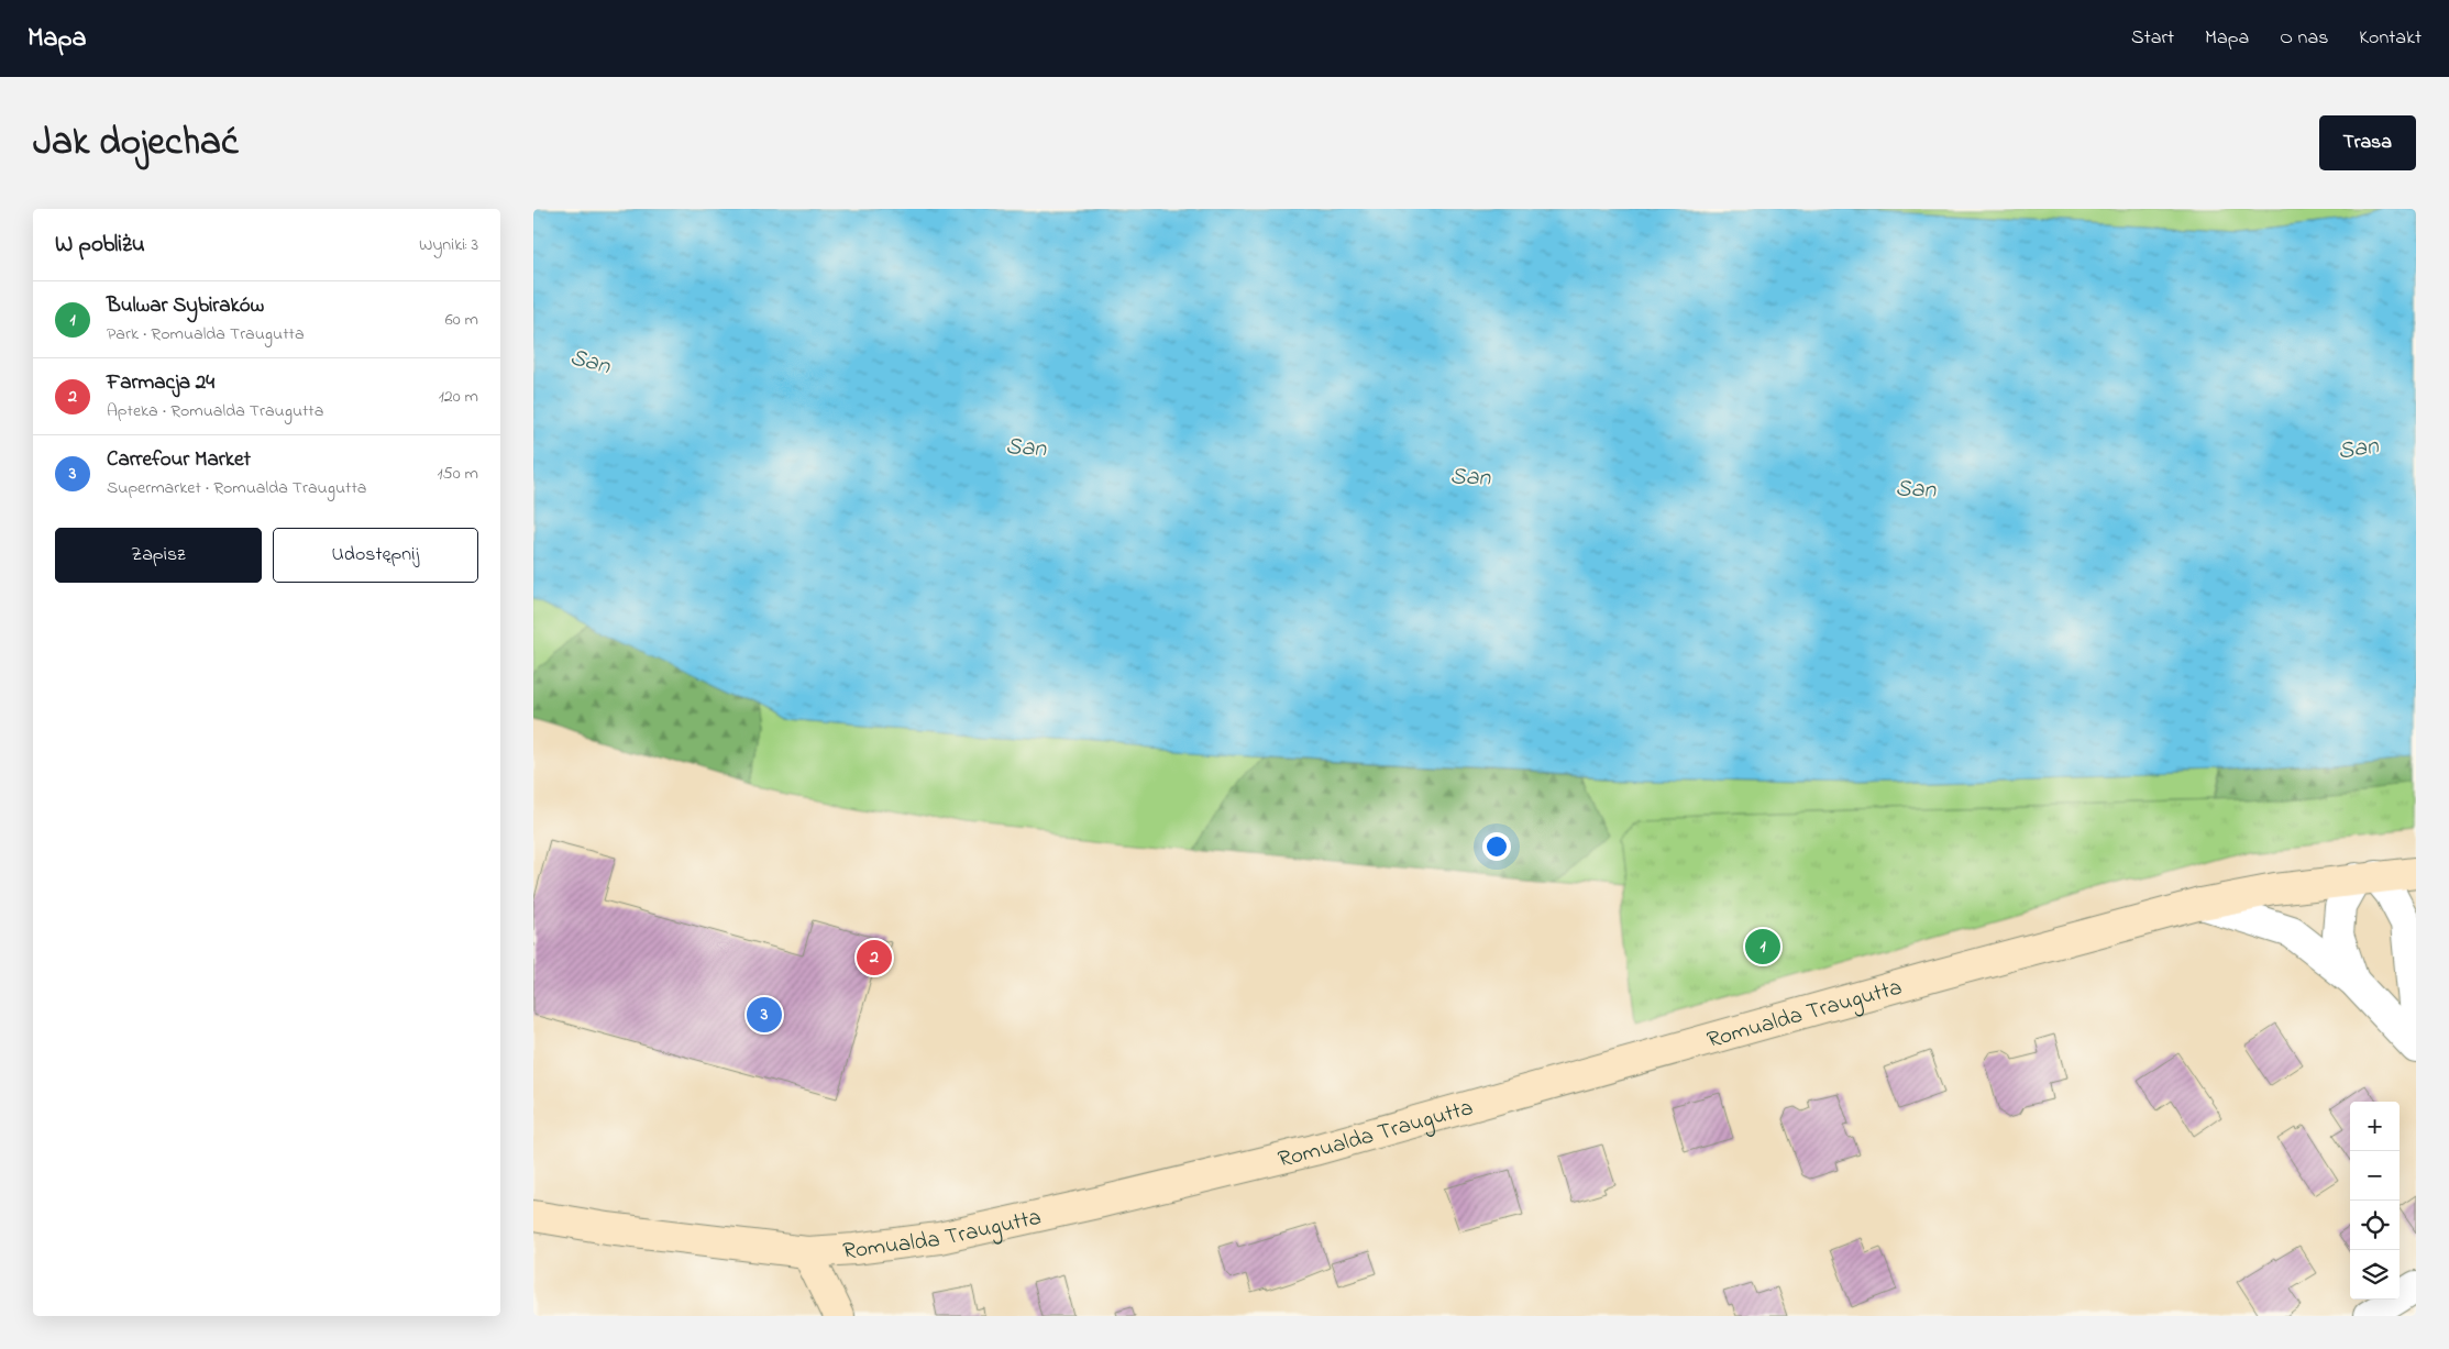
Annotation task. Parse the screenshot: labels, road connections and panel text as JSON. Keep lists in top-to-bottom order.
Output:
{
  "streets": {
    "street": ["Romualda Traugutta"]
  },
  "water": ["San"],
  "page": {
    "header": "Mapa",
    "nav": [
      "Start",
      "Mapa",
      "O nas",
      "Kontakt"
    ],
    "title": "Jak dojechać",
    "buttons": [
      "Trasa",
      ["Zapisz", "Udostępnij"]
    ],
    "heading": ["W pobliżu", "Wyniki: 3"],
    "list": [
      {
        "mark": "1",
        "name": "Bulwar Sybiraków",
        "note": "Park · Romualda Traugutta",
        "value": "60 m"
      },
      {
        "mark": "2",
        "name": "Farmacja 24",
        "note": "Apteka · Romualda Traugutta",
        "value": "120 m"
      },
      {
        "mark": "3",
        "name": "Carrefour Market",
        "note": "Supermarket · Romualda Traugutta",
        "value": "150 m"
      }
    ],
    "pins": ["1", "2", "3"],
    "map_buttons": ["+", "−"]
  }
}
